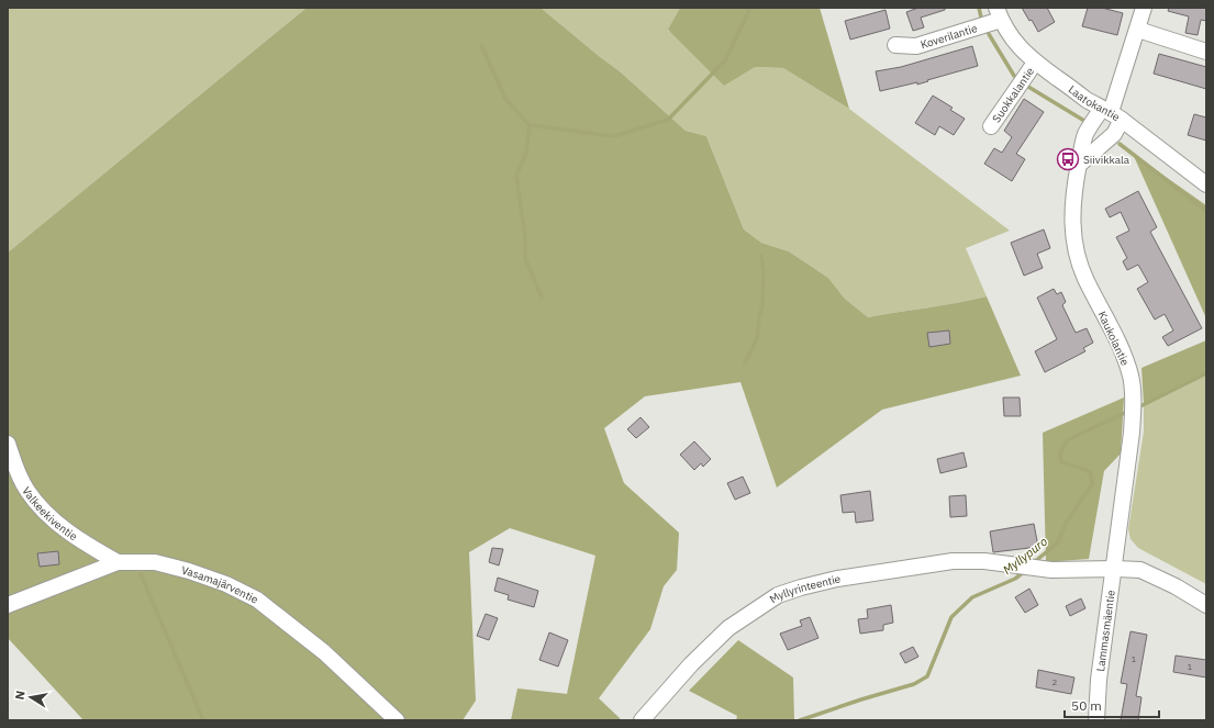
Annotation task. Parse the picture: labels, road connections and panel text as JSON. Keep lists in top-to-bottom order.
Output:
{
  "streets": {
    "street": [
      "Koverilantie",
      "Suokkalantie",
      "Laatokantie",
      "Kaukolantie",
      "Valkeekiventie",
      "Vasamajärventie",
      "Myllyrinteentie",
      "Lammasmäentie"
    ]
  },
  "crossings": [
    ["Koverilantie", "Laatokantie"],
    ["Suokkalantie", "Laatokantie"],
    ["Laatokantie", "Kaukolantie"],
    ["Kaukolantie", "Myllyrinteentie"],
    ["Kaukolantie", "Lammasmäentie"],
    ["Valkeekiventie", "Vasamajärventie"],
    ["Myllyrinteentie", "Lammasmäentie"]
  ],
  "water": ["Myllypuro"],
  "places": {
    "bus stop": ["Siivikkala"]
  },
  "house_numbers": ["1", "1", "2"],
  "scale_bar": "50 m",
  "north": "left"
}
